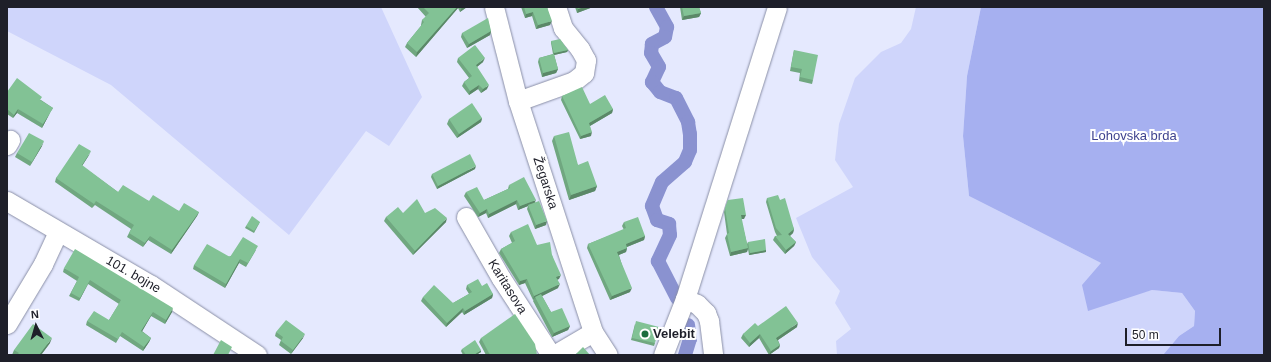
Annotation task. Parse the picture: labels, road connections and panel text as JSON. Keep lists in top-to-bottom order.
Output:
{
  "streets": {
    "street": ["Žegarska", "101. bojne", "Karitasova"]
  },
  "parks": ["Lohovska brda"],
  "places": ["Velebit"],
  "scale_bar": "50 m",
  "north": "top"
}
